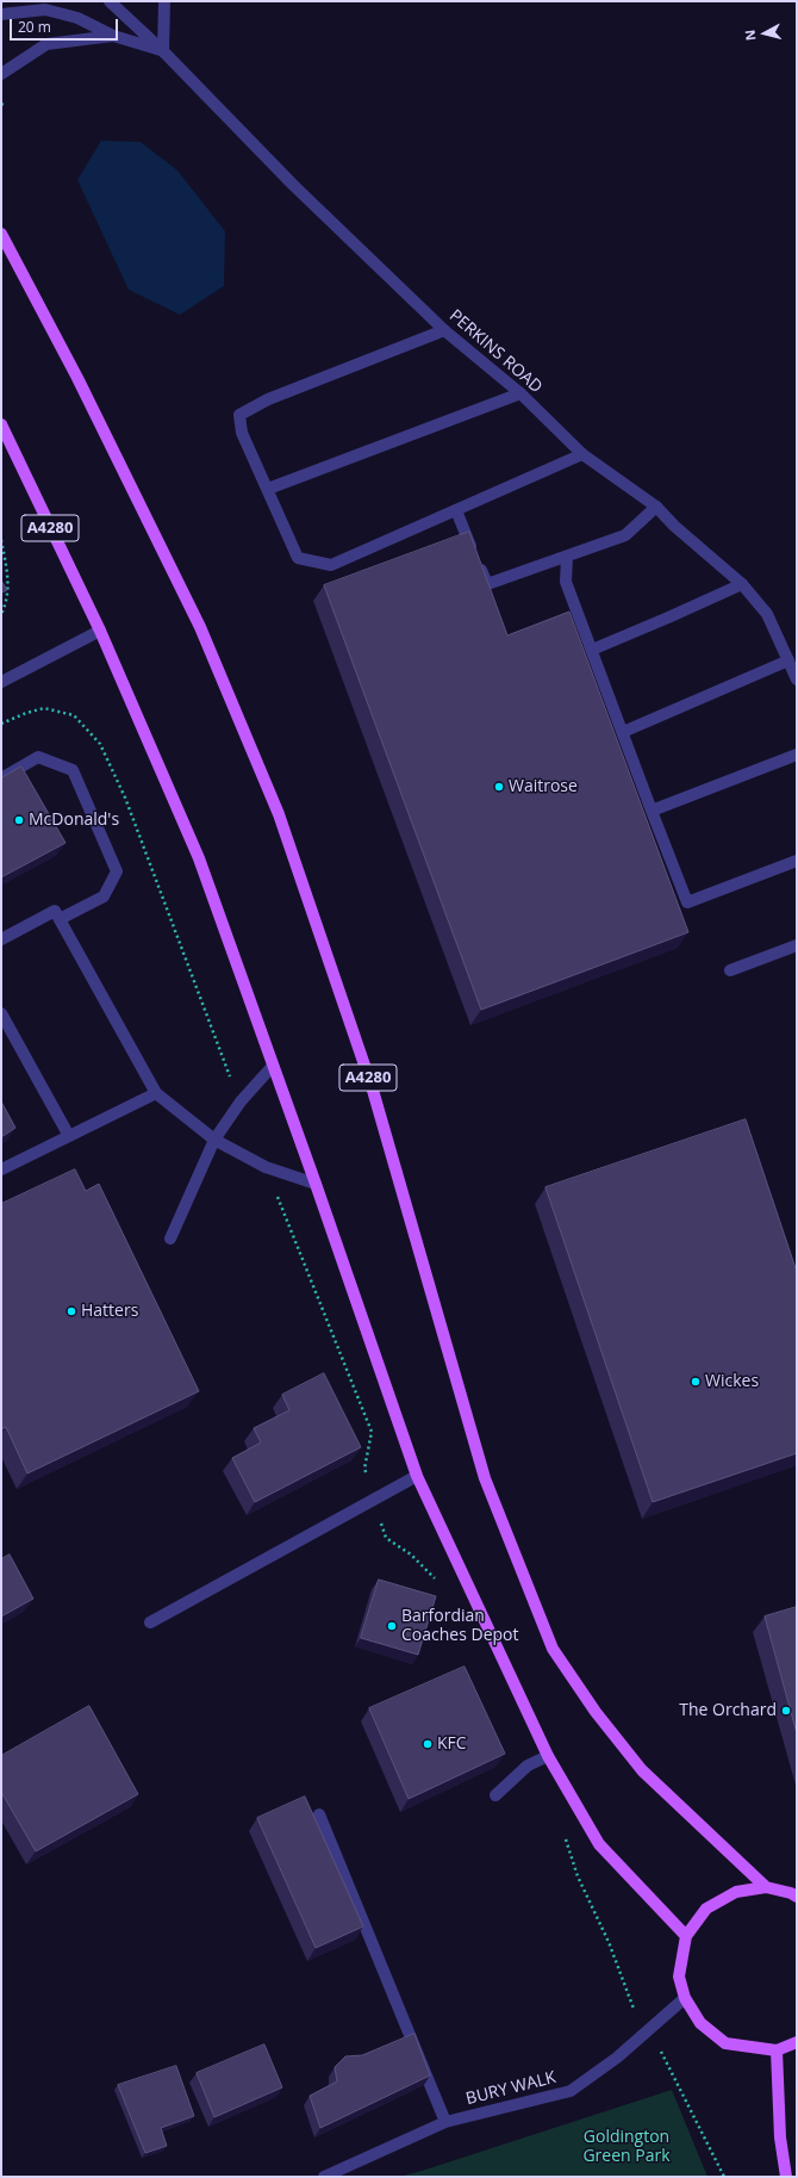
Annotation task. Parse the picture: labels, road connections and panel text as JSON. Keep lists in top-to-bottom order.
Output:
{
  "streets": {
    "main road": ["A4280"],
    "street": ["PERKINS ROAD", "BURY WALK"]
  },
  "parks": ["Goldington Green Park"],
  "places": [
    "Waitrose",
    "McDonald's",
    "Hatters",
    "Wickes",
    "Barfordian Coaches Depot",
    "The Orchard",
    "KFC"
  ],
  "scale_bar": "20 m",
  "north": "left"
}
